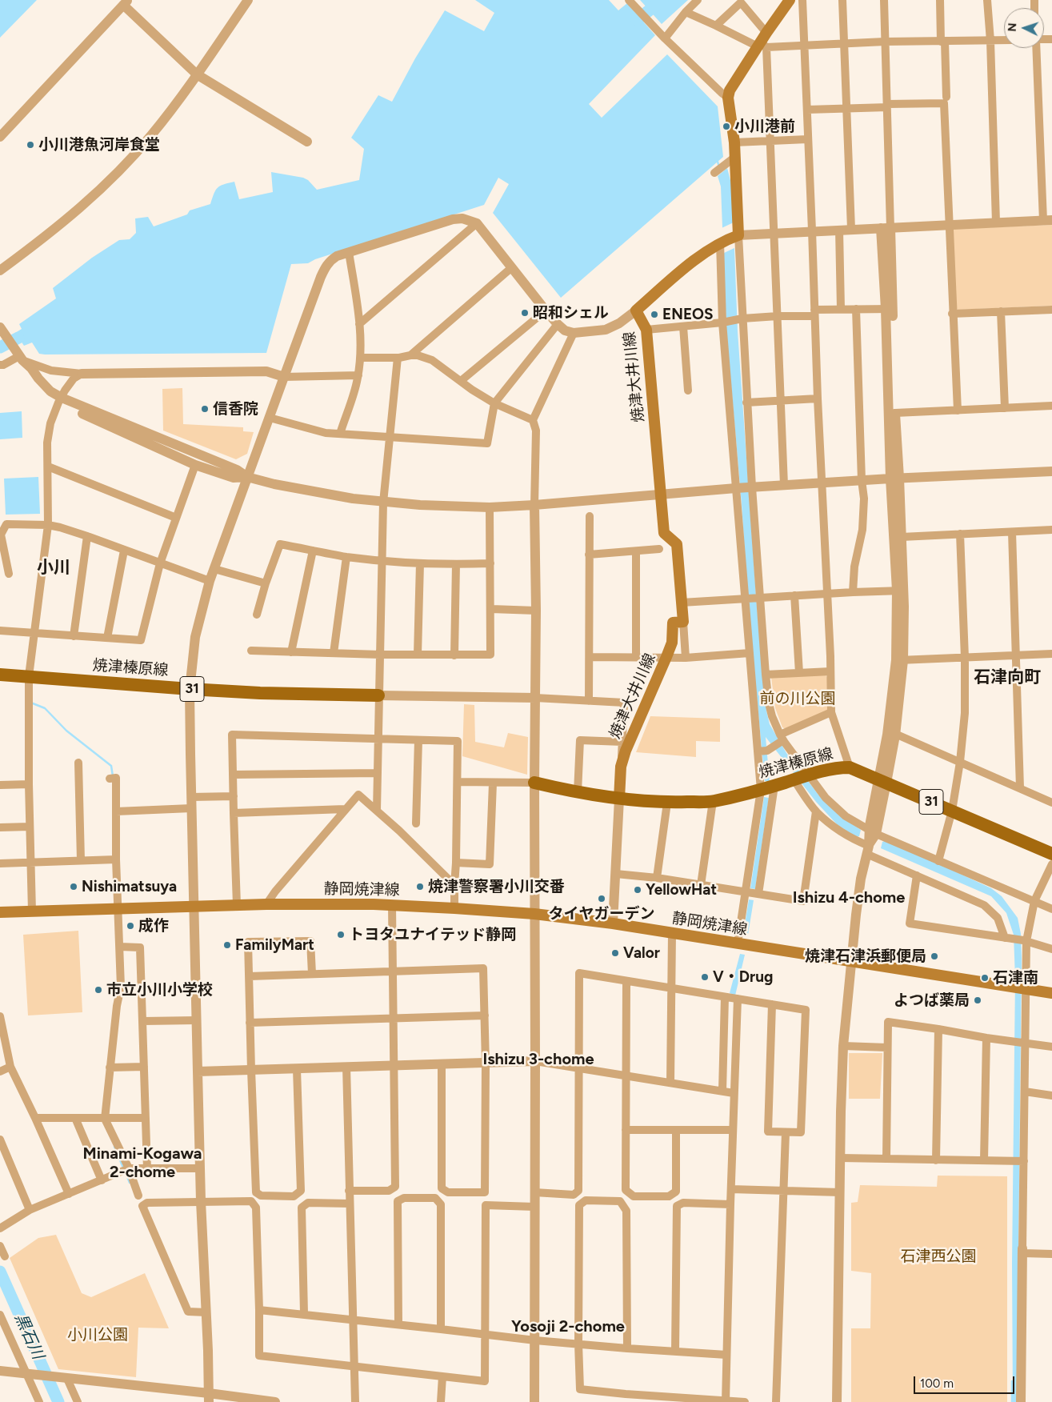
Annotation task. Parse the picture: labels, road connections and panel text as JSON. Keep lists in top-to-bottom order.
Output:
{
  "streets": {
    "main road": [
      "焼津大井川線",
      "焼津榛原線",
      "31",
      "静岡焼津線"
    ]
  },
  "crossings": [
    ["焼津大井川線", "焼津榛原線"]
  ],
  "districts": [
    "小川",
    "石津向町",
    "Ishizu 4-chome",
    "Ishizu 3-chome",
    "Minami-Kogawa 2-chome",
    "Yosoji 2-chome"
  ],
  "water": ["黒石川"],
  "parks": ["前の川公園", "石津西公園", "小川公園"],
  "places": [
    "小川港前",
    "小川港魚河岸食堂",
    "昭和シェル",
    "ENEOS",
    "信香院",
    "Nishimatsuya",
    "焼津警察署小川交番",
    "YellowHat",
    "タイヤガーデン",
    "成作",
    "トヨタユナイテッド静岡",
    "FamilyMart",
    "Valor",
    "焼津石津浜郵便局",
    "V・Drug",
    "石津南",
    "市立小川小学校",
    "よつば薬局"
  ],
  "scale_bar": "100 m",
  "north": "left"
}
